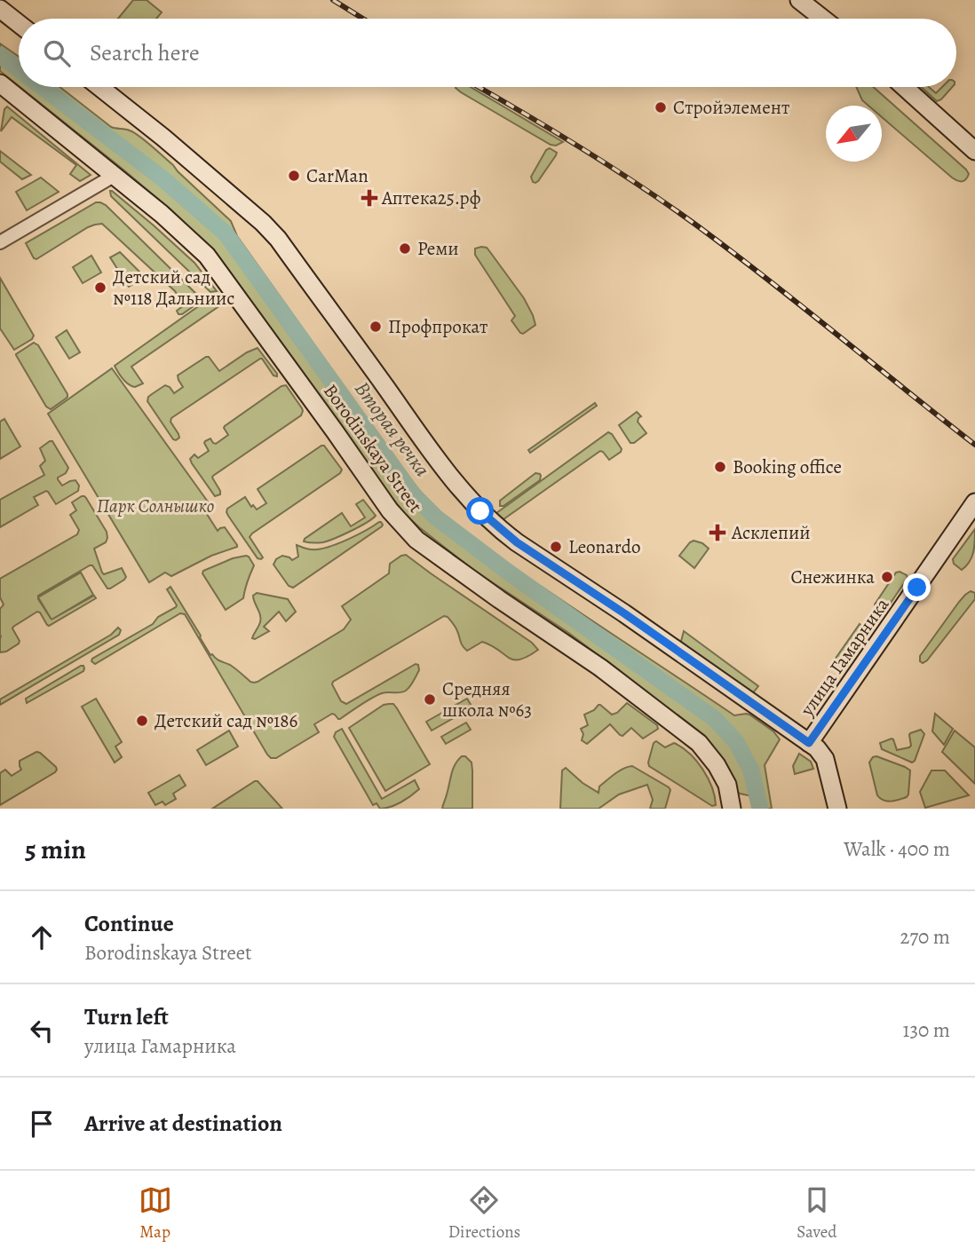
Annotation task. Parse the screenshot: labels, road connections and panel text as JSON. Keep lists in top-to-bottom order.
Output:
{
  "streets": {
    "main road": ["Borodinskaya Street", "улица Гамарника"]
  },
  "water": ["Вторая речка"],
  "parks": ["Парк Солнышко"],
  "places": {
    "other": [
      "Стройэлемент",
      "CarMan",
      "Реми",
      "Детский сад №118 Дальниис",
      "Профпрокат",
      "Booking office",
      "Leonardo",
      "Снежинка",
      "Средняя школа №63",
      "Детский сад №186"
    ],
    "health": ["Аптека25.рф", "Асклепий"]
  },
  "north": "bottom left",
  "page": {
    "search": "Search here",
    "heading": ["5 min", "Walk · 400 m"],
    "list": [
      ["Continue", "Borodinskaya Street", "270 m"],
      ["Turn left", "улица Гамарника", "130 m"],
      "Arrive at destination"
    ],
    "nav": ["Map", "Directions", "Saved"]
  }
}
